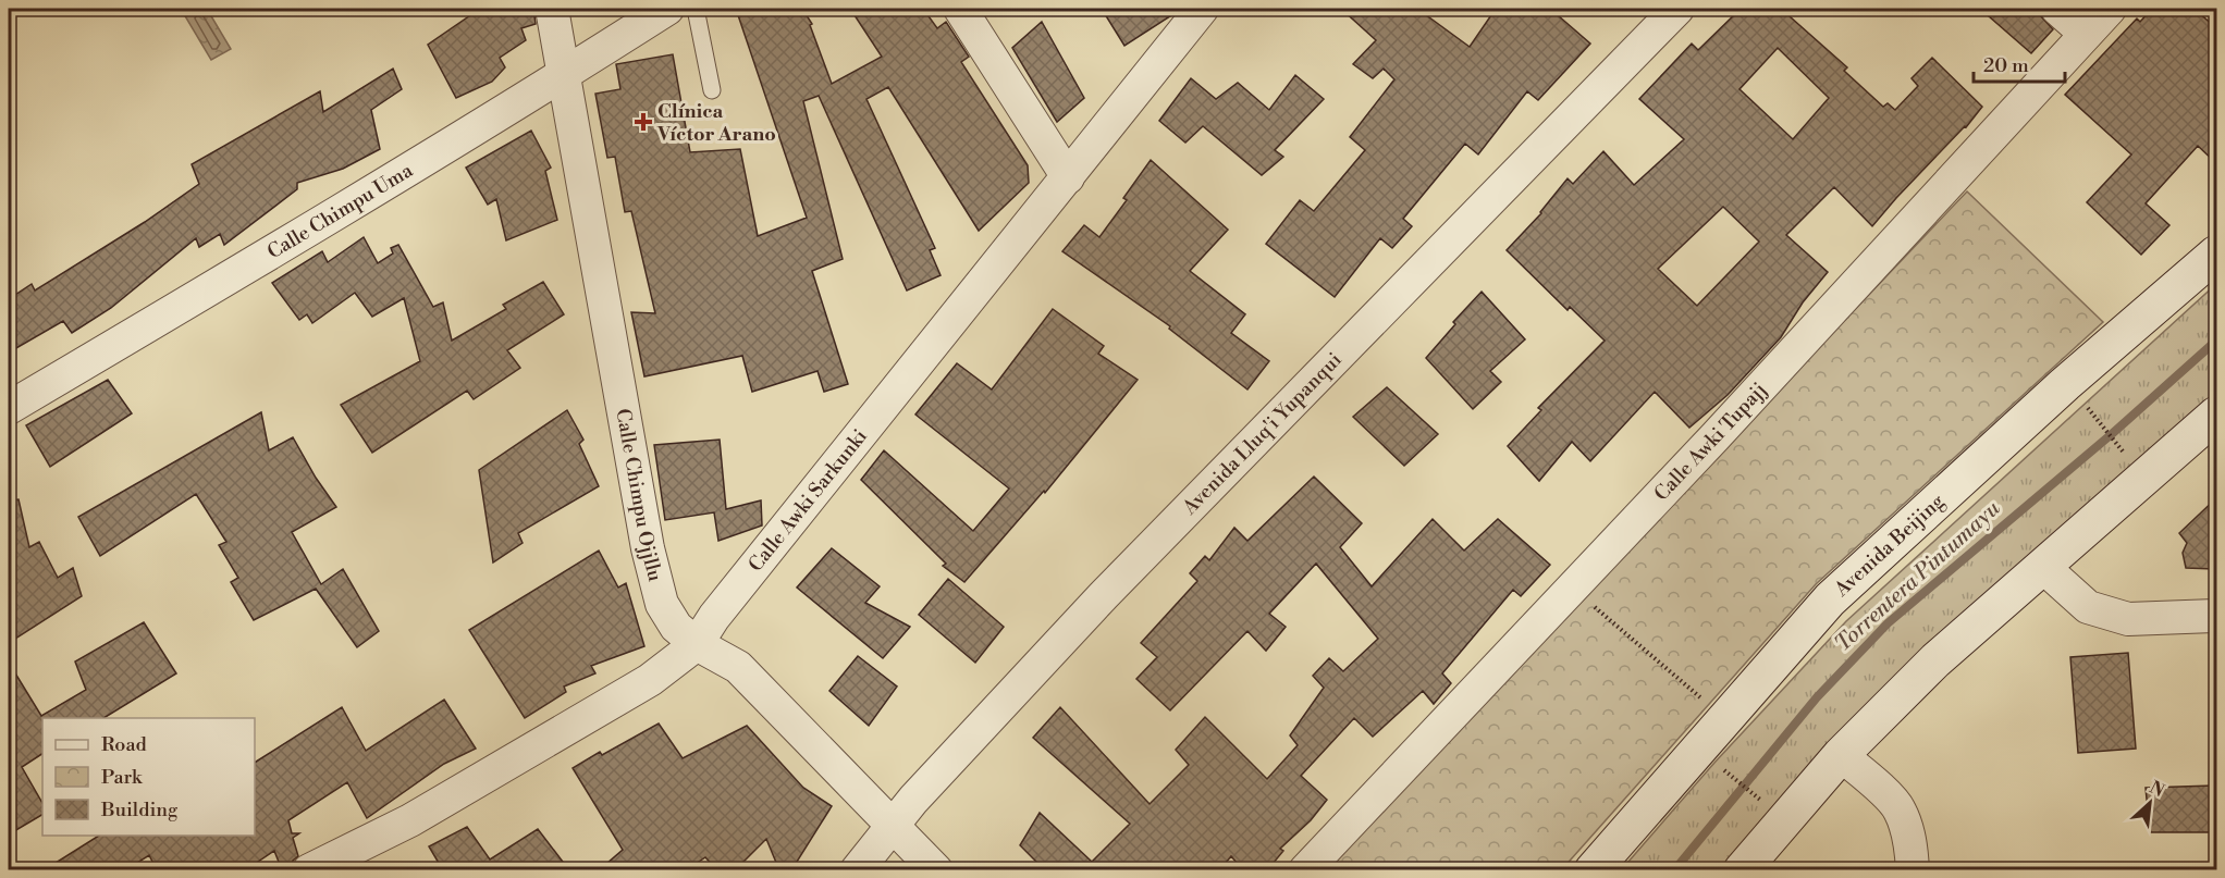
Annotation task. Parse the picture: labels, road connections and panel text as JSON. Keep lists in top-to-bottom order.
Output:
{
  "streets": {
    "main road": ["Avenida Beijing"],
    "street": [
      "Calle Chimpu Uma",
      "Avenida Lluq'i Yupanqui",
      "Calle Awki Tupajj",
      "Calle Chimpu Ojjllu",
      "Calle Awki Sarkunki"
    ]
  },
  "crossings": [
    ["Calle Chimpu Uma", "Calle Chimpu Ojjllu"],
    ["Avenida Lluq'i Yupanqui", "Calle Chimpu Ojjllu"],
    ["Calle Chimpu Ojjllu", "Calle Awki Sarkunki"]
  ],
  "water": ["Torrentera Pintumayu"],
  "places": {
    "health": ["Clínica Víctor Arano"]
  },
  "legend": ["Road", "Park", "Building"],
  "scale_bar": "20 m",
  "north": "top right"
}
